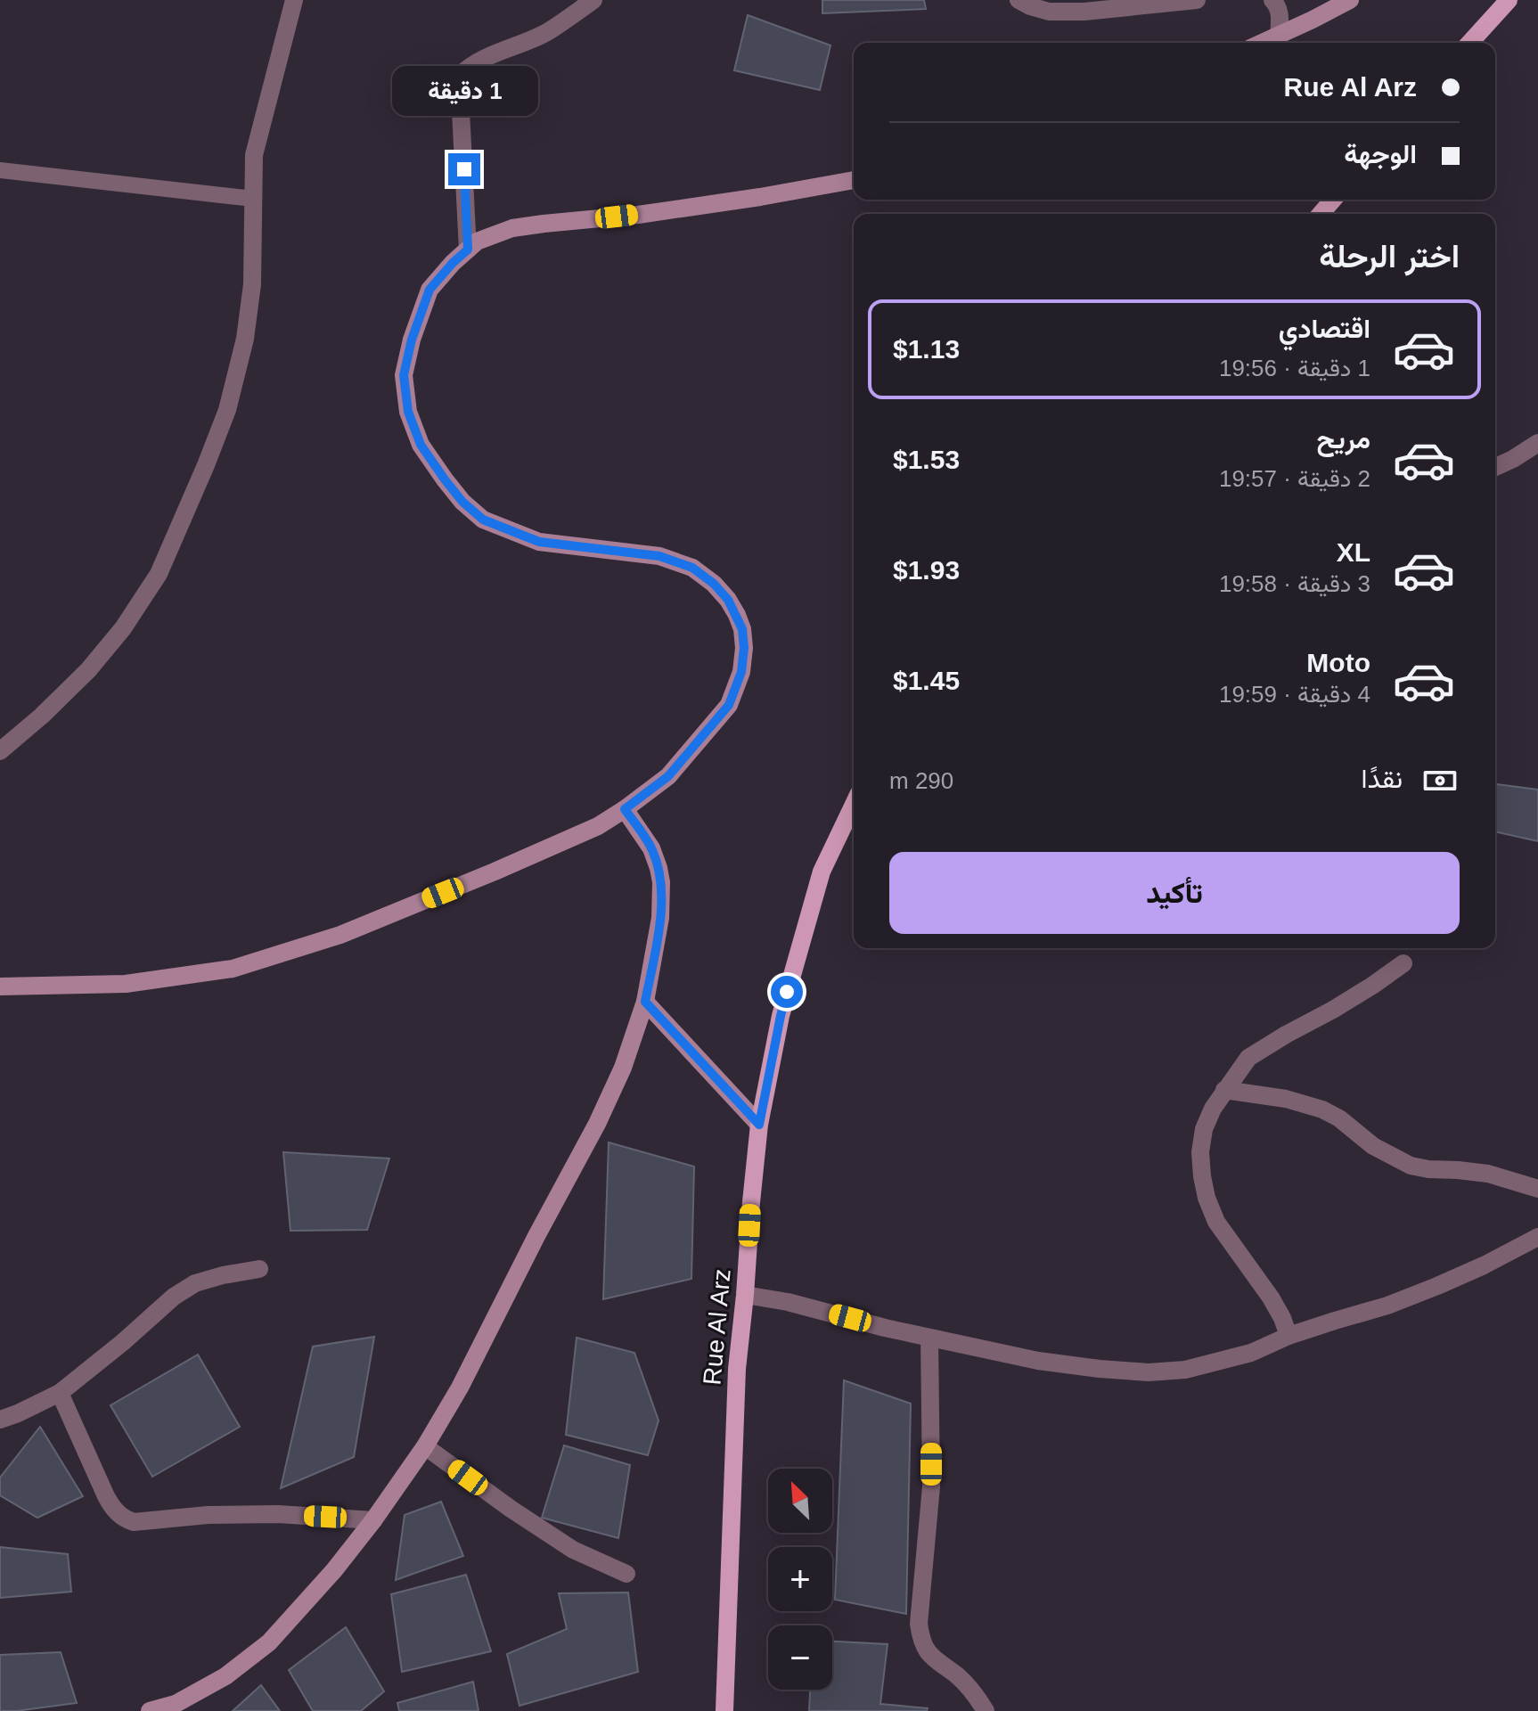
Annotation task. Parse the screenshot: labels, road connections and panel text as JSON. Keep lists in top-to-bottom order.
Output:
{
  "streets": {
    "main road": ["Rue Al Arz"]
  },
  "north": "top left",
  "page": {
    "banner": ["Rue Al Arz", "الوجهة"],
    "bubble": "1 دقيقة",
    "heading": "اختر الرحلة",
    "list": [
      {
        "name": "اقتصادي",
        "note": "1 دقيقة · 19:56",
        "value": "$1.13"
      },
      {
        "name": "مريح",
        "note": "2 دقيقة · 19:57",
        "value": "$1.53"
      },
      {
        "name": "XL",
        "note": "3 دقيقة · 19:58",
        "value": "$1.93"
      },
      {
        "name": "Moto",
        "note": "4 دقيقة · 19:59",
        "value": "$1.45"
      }
    ],
    "pay": ["نقدًا", "290 m"],
    "buttons": "تأكيد",
    "map_buttons": ["+", "−"]
  }
}
